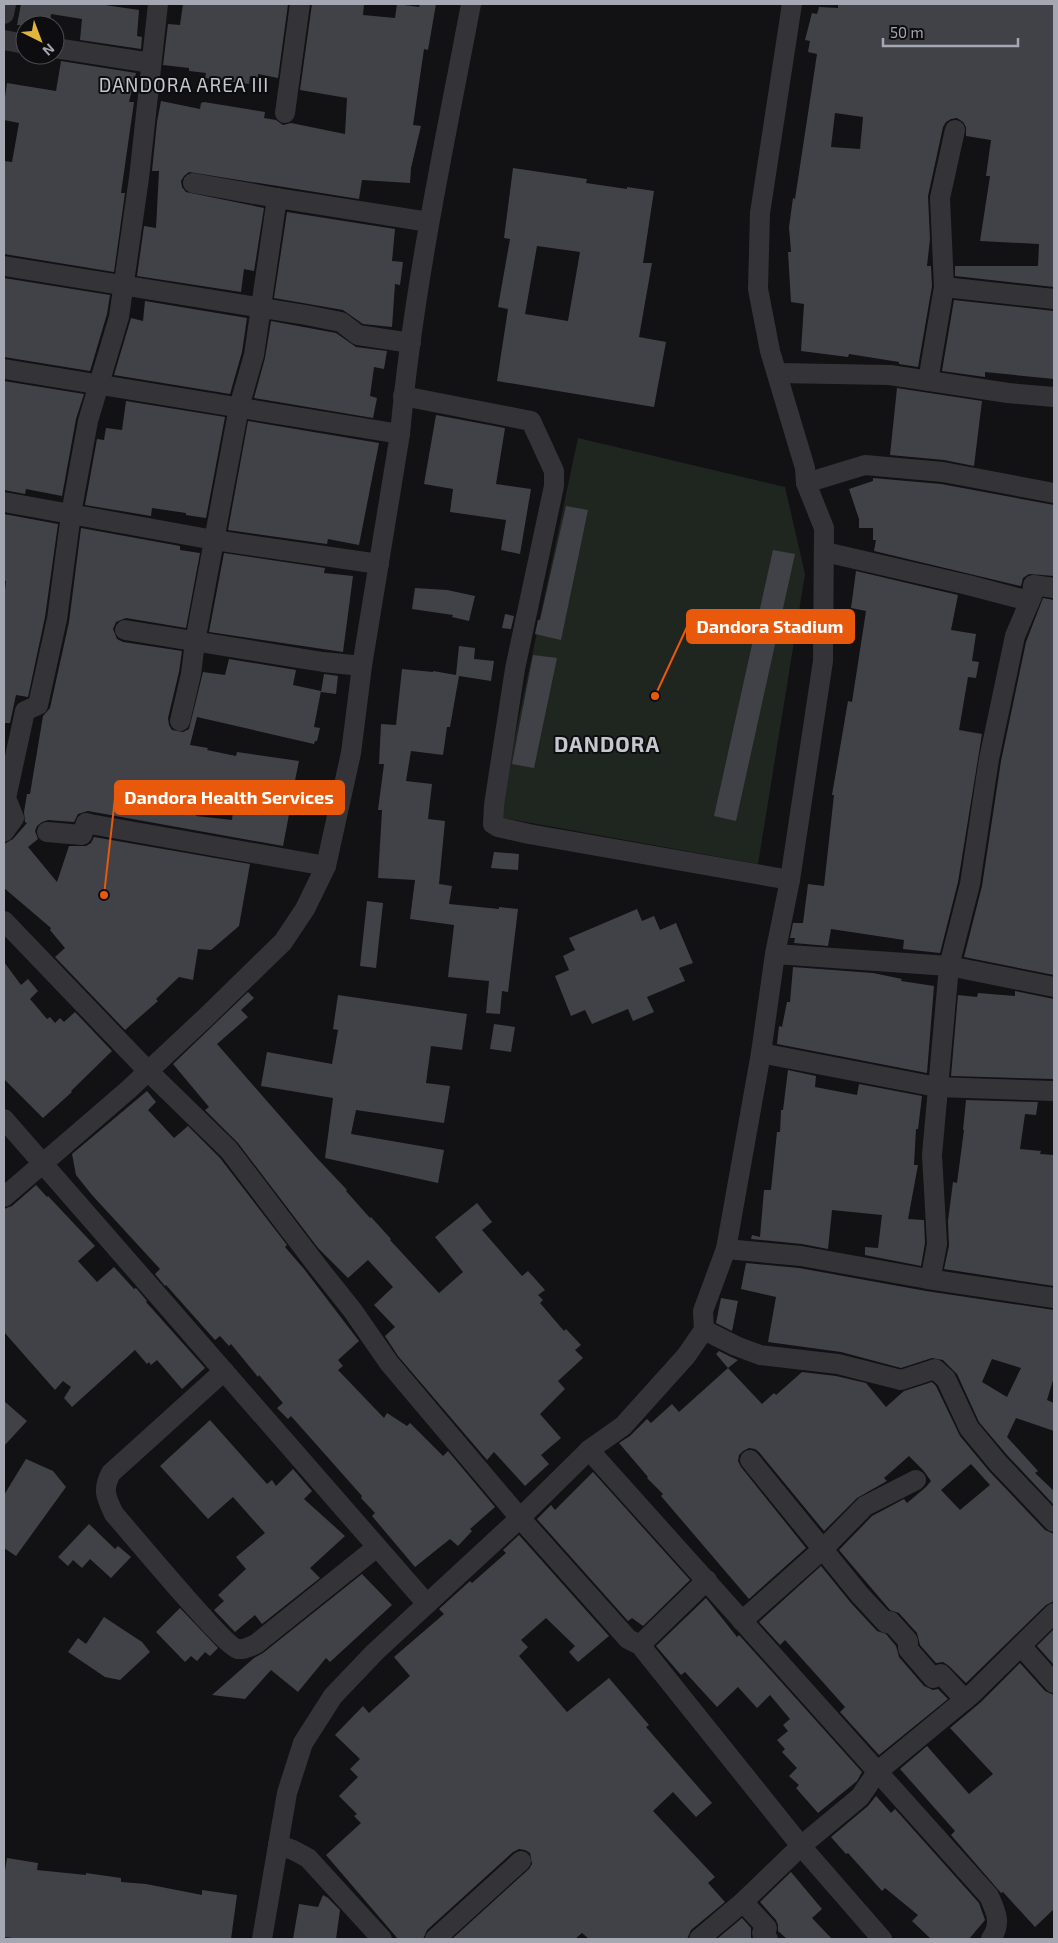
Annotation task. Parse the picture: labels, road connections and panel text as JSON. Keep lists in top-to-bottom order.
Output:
{
  "districts": ["DANDORA AREA III", "DANDORA"],
  "places": ["Dandora Stadium", "Dandora Health Services"],
  "scale_bar": "50 m",
  "north": "bottom right"
}
